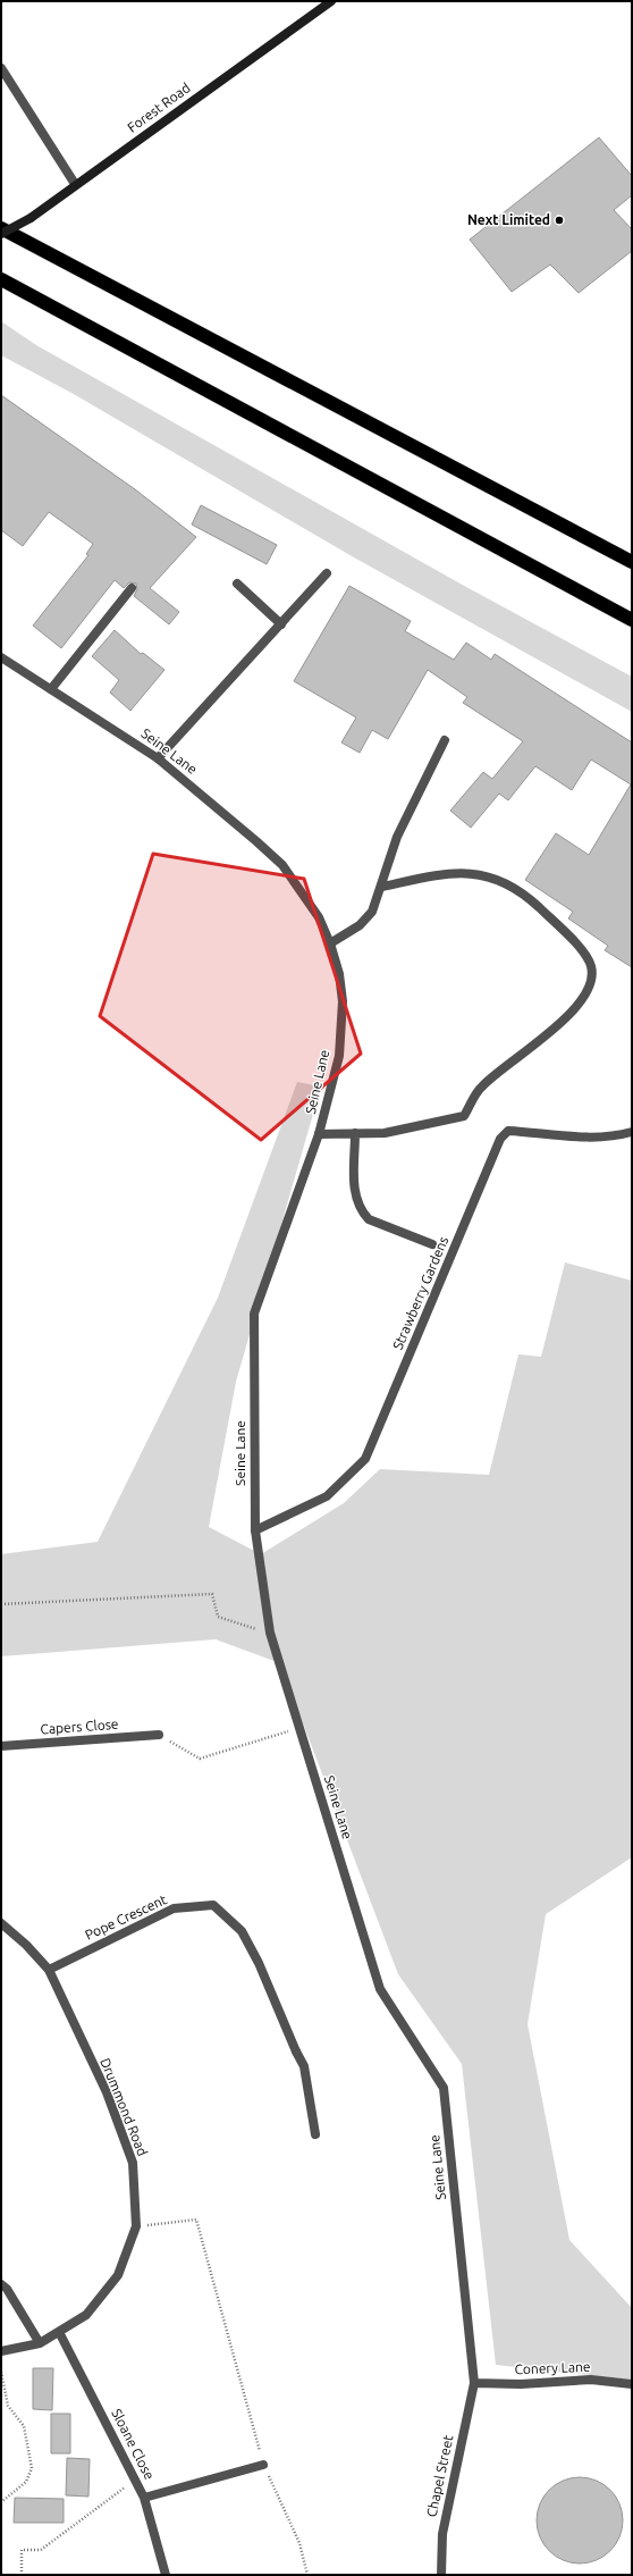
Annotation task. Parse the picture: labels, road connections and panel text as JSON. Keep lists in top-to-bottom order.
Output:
{
  "streets": {
    "street": [
      "Forest Road",
      "Seine Lane",
      "Strawberry Gardens",
      "Capers Close",
      "Pope Crescent",
      "Drummond Road",
      "Conery Lane",
      "Sloane Close",
      "Chapel Street"
    ]
  },
  "crossings": [
    ["Seine Lane", "Strawberry Gardens"],
    ["Seine Lane", "Conery Lane"],
    ["Seine Lane", "Chapel Street"],
    ["Pope Crescent", "Drummond Road"],
    ["Drummond Road", "Sloane Close"],
    ["Conery Lane", "Chapel Street"]
  ],
  "places": ["Next Limited"]
}
